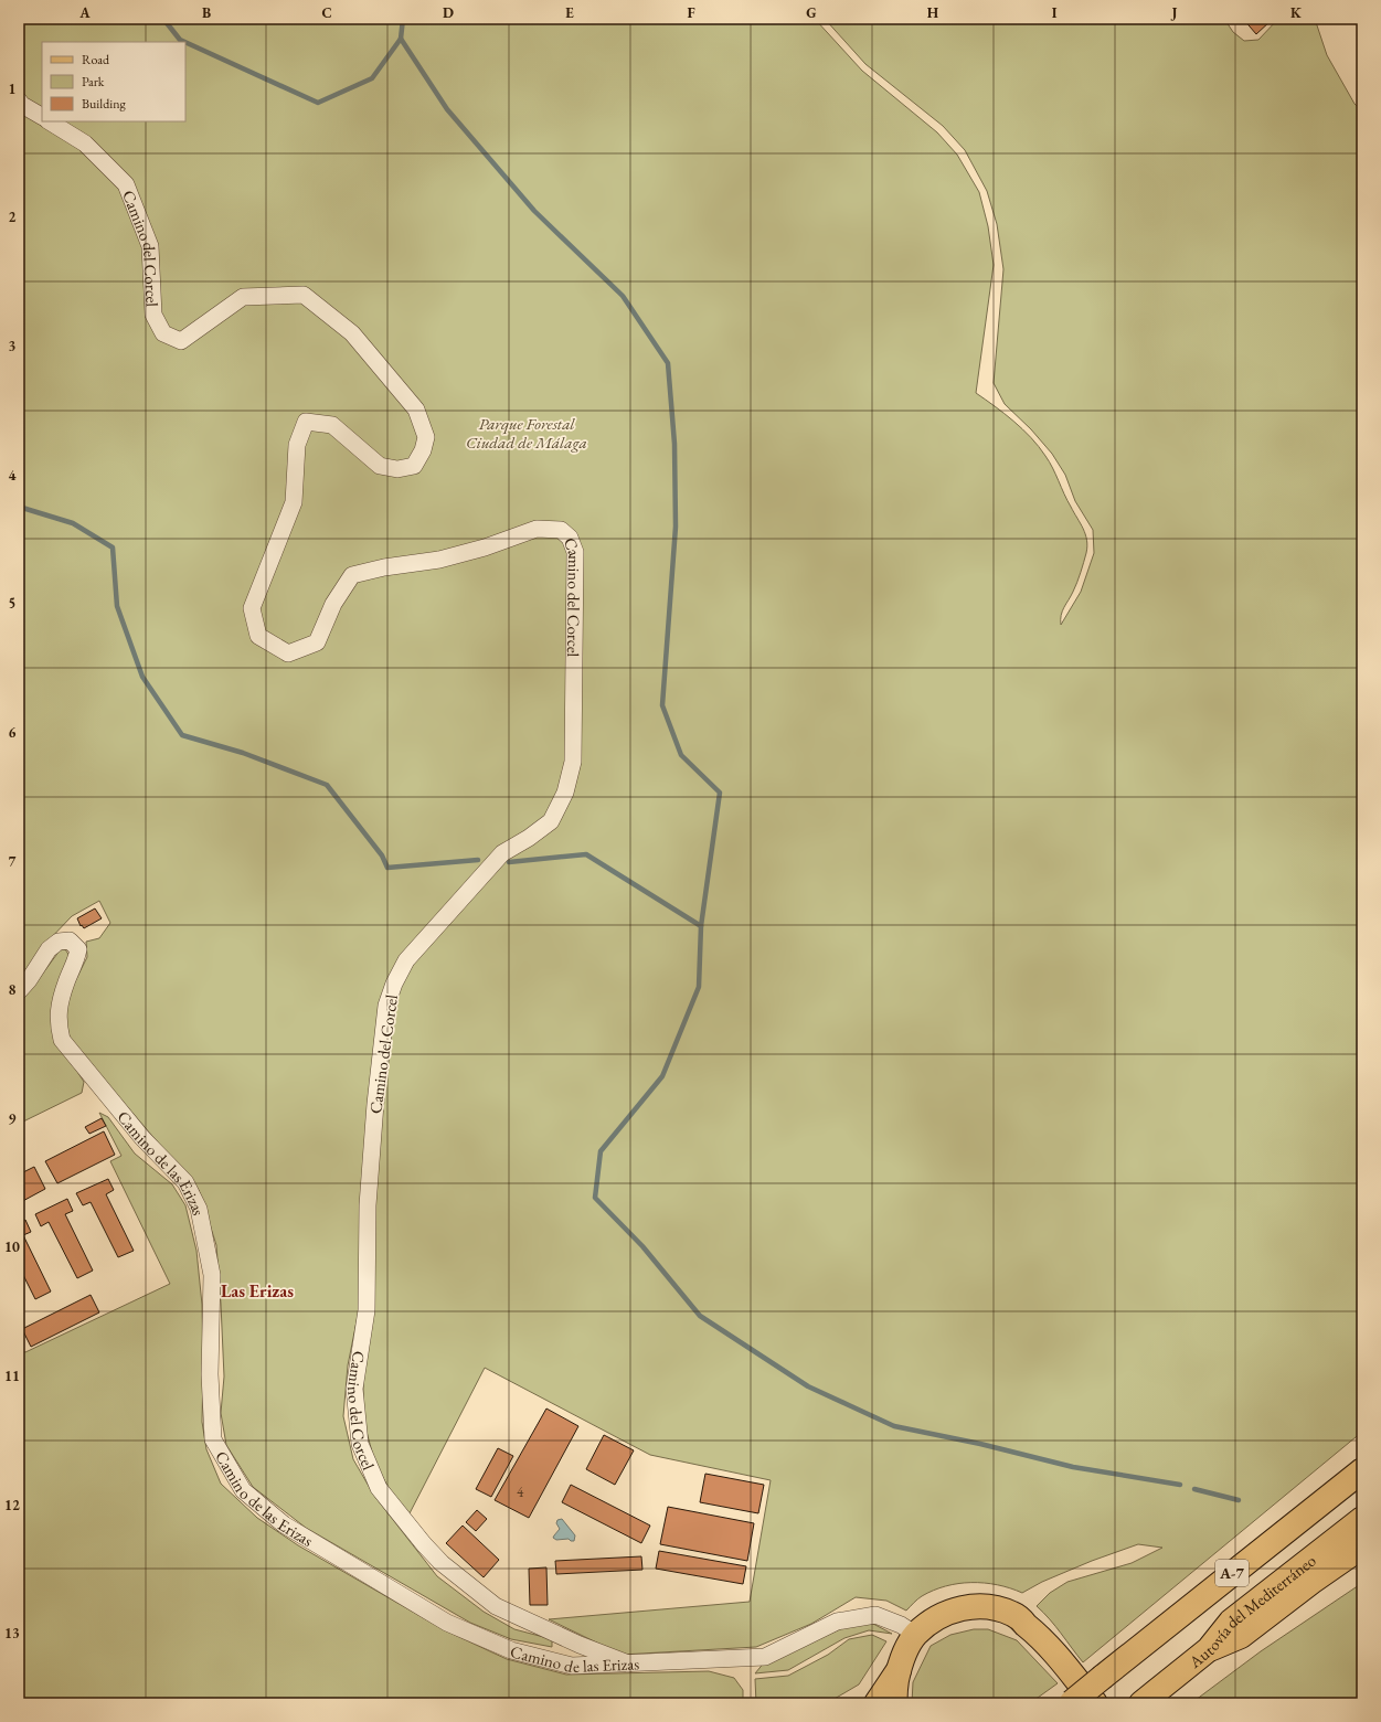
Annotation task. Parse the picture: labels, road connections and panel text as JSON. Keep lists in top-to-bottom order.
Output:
{
  "streets": {
    "main road": ["A-7", "Autovía del Mediterráneo"],
    "street": ["Camino del Corcel", "Camino de las Erizas"]
  },
  "crossings": [
    ["Camino del Corcel", "Camino de las Erizas"]
  ],
  "districts": ["Las Erizas"],
  "parks": ["Parque Forestal Ciudad de Málaga"],
  "house_numbers": ["4"],
  "legend": ["Road", "Park", "Building"],
  "grid": {
    "columns": [
      "A",
      "B",
      "C",
      "D",
      "E",
      "F",
      "G",
      "H",
      "I",
      "J",
      "K"
    ],
    "rows": [
      "1",
      "2",
      "3",
      "4",
      "5",
      "6",
      "7",
      "8",
      "9",
      "10",
      "11",
      "12",
      "13"
    ]
  }
}
